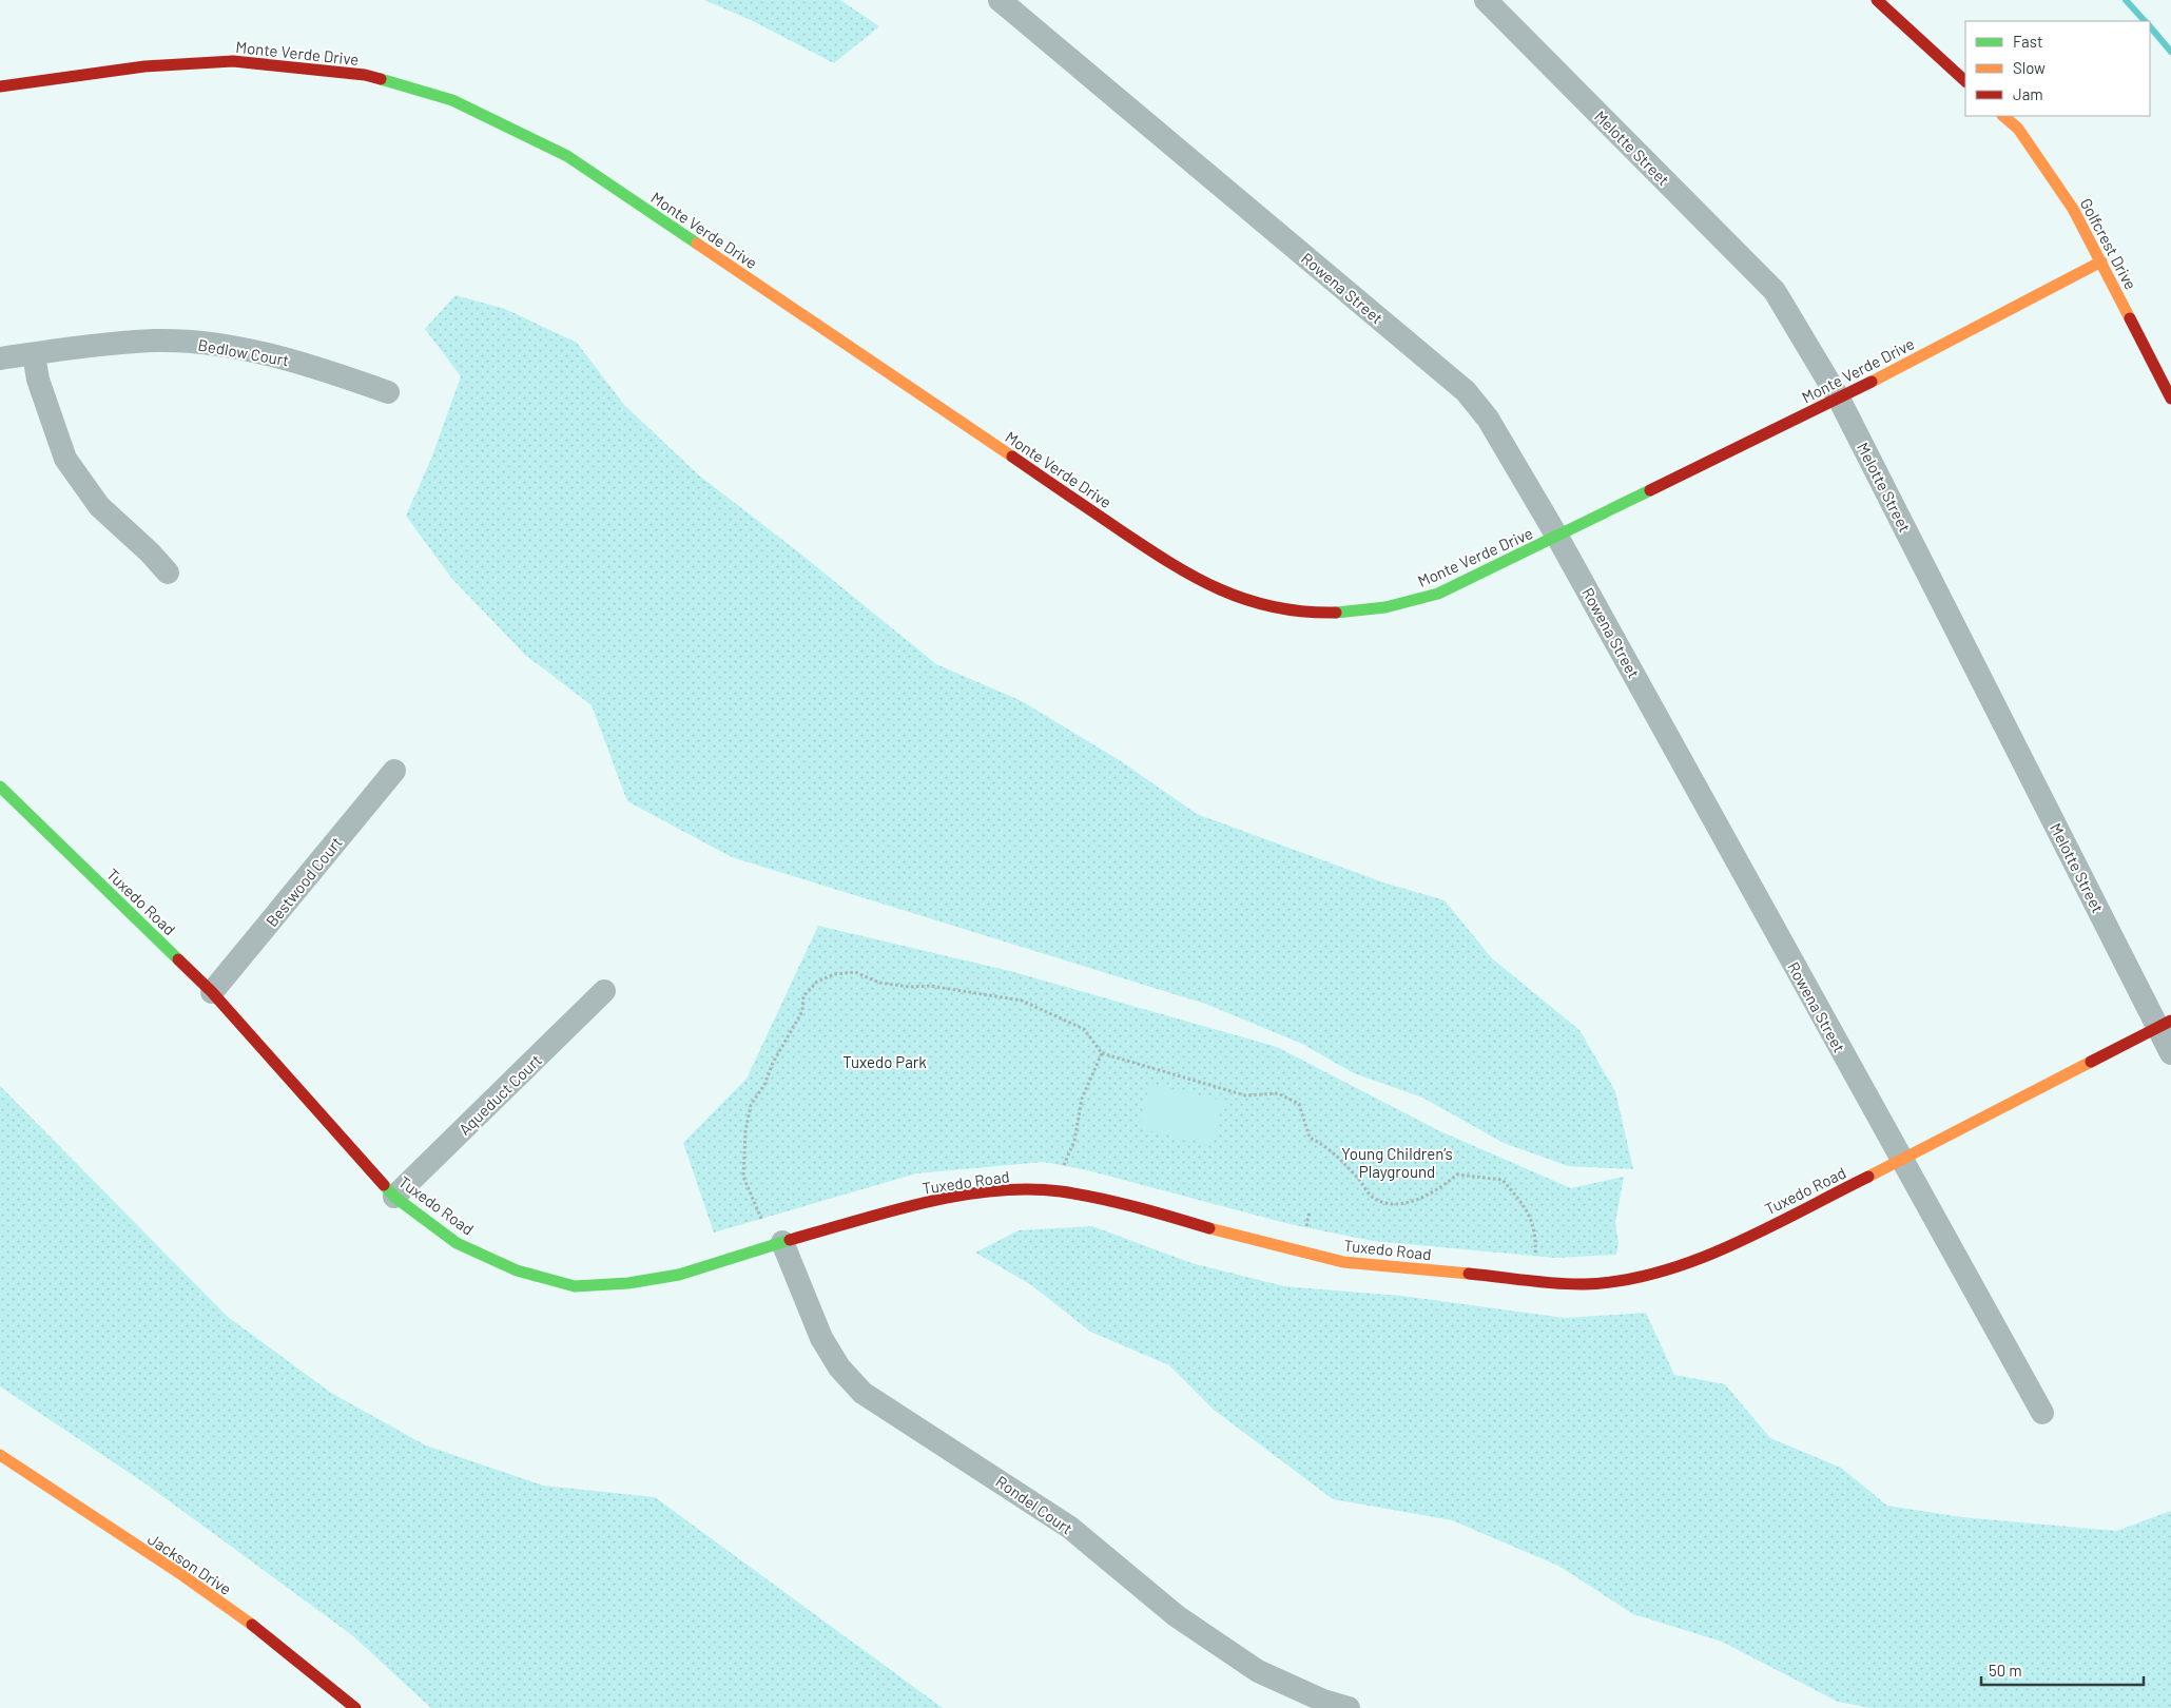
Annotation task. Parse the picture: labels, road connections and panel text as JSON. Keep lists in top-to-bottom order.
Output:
{
  "streets": {
    "street": [
      "Monte Verde Drive",
      "Melotte Street",
      "Golfcrest Drive",
      "Rowena Street",
      "Bedlow Court",
      "Bestwood Court",
      "Tuxedo Road",
      "Aqueduct Court",
      "Rondel Court",
      "Jackson Drive"
    ]
  },
  "crossings": [
    ["Monte Verde Drive", "Melotte Street"],
    ["Monte Verde Drive", "Golfcrest Drive"],
    ["Monte Verde Drive", "Rowena Street"],
    ["Melotte Street", "Tuxedo Road"],
    ["Rowena Street", "Tuxedo Road"],
    ["Bestwood Court", "Tuxedo Road"],
    ["Tuxedo Road", "Aqueduct Court"],
    ["Tuxedo Road", "Rondel Court"]
  ],
  "parks": ["Tuxedo Park", "Young Children’s Playground"],
  "legend": ["Fast", "Slow", "Jam"],
  "scale_bar": "50 m"
}
